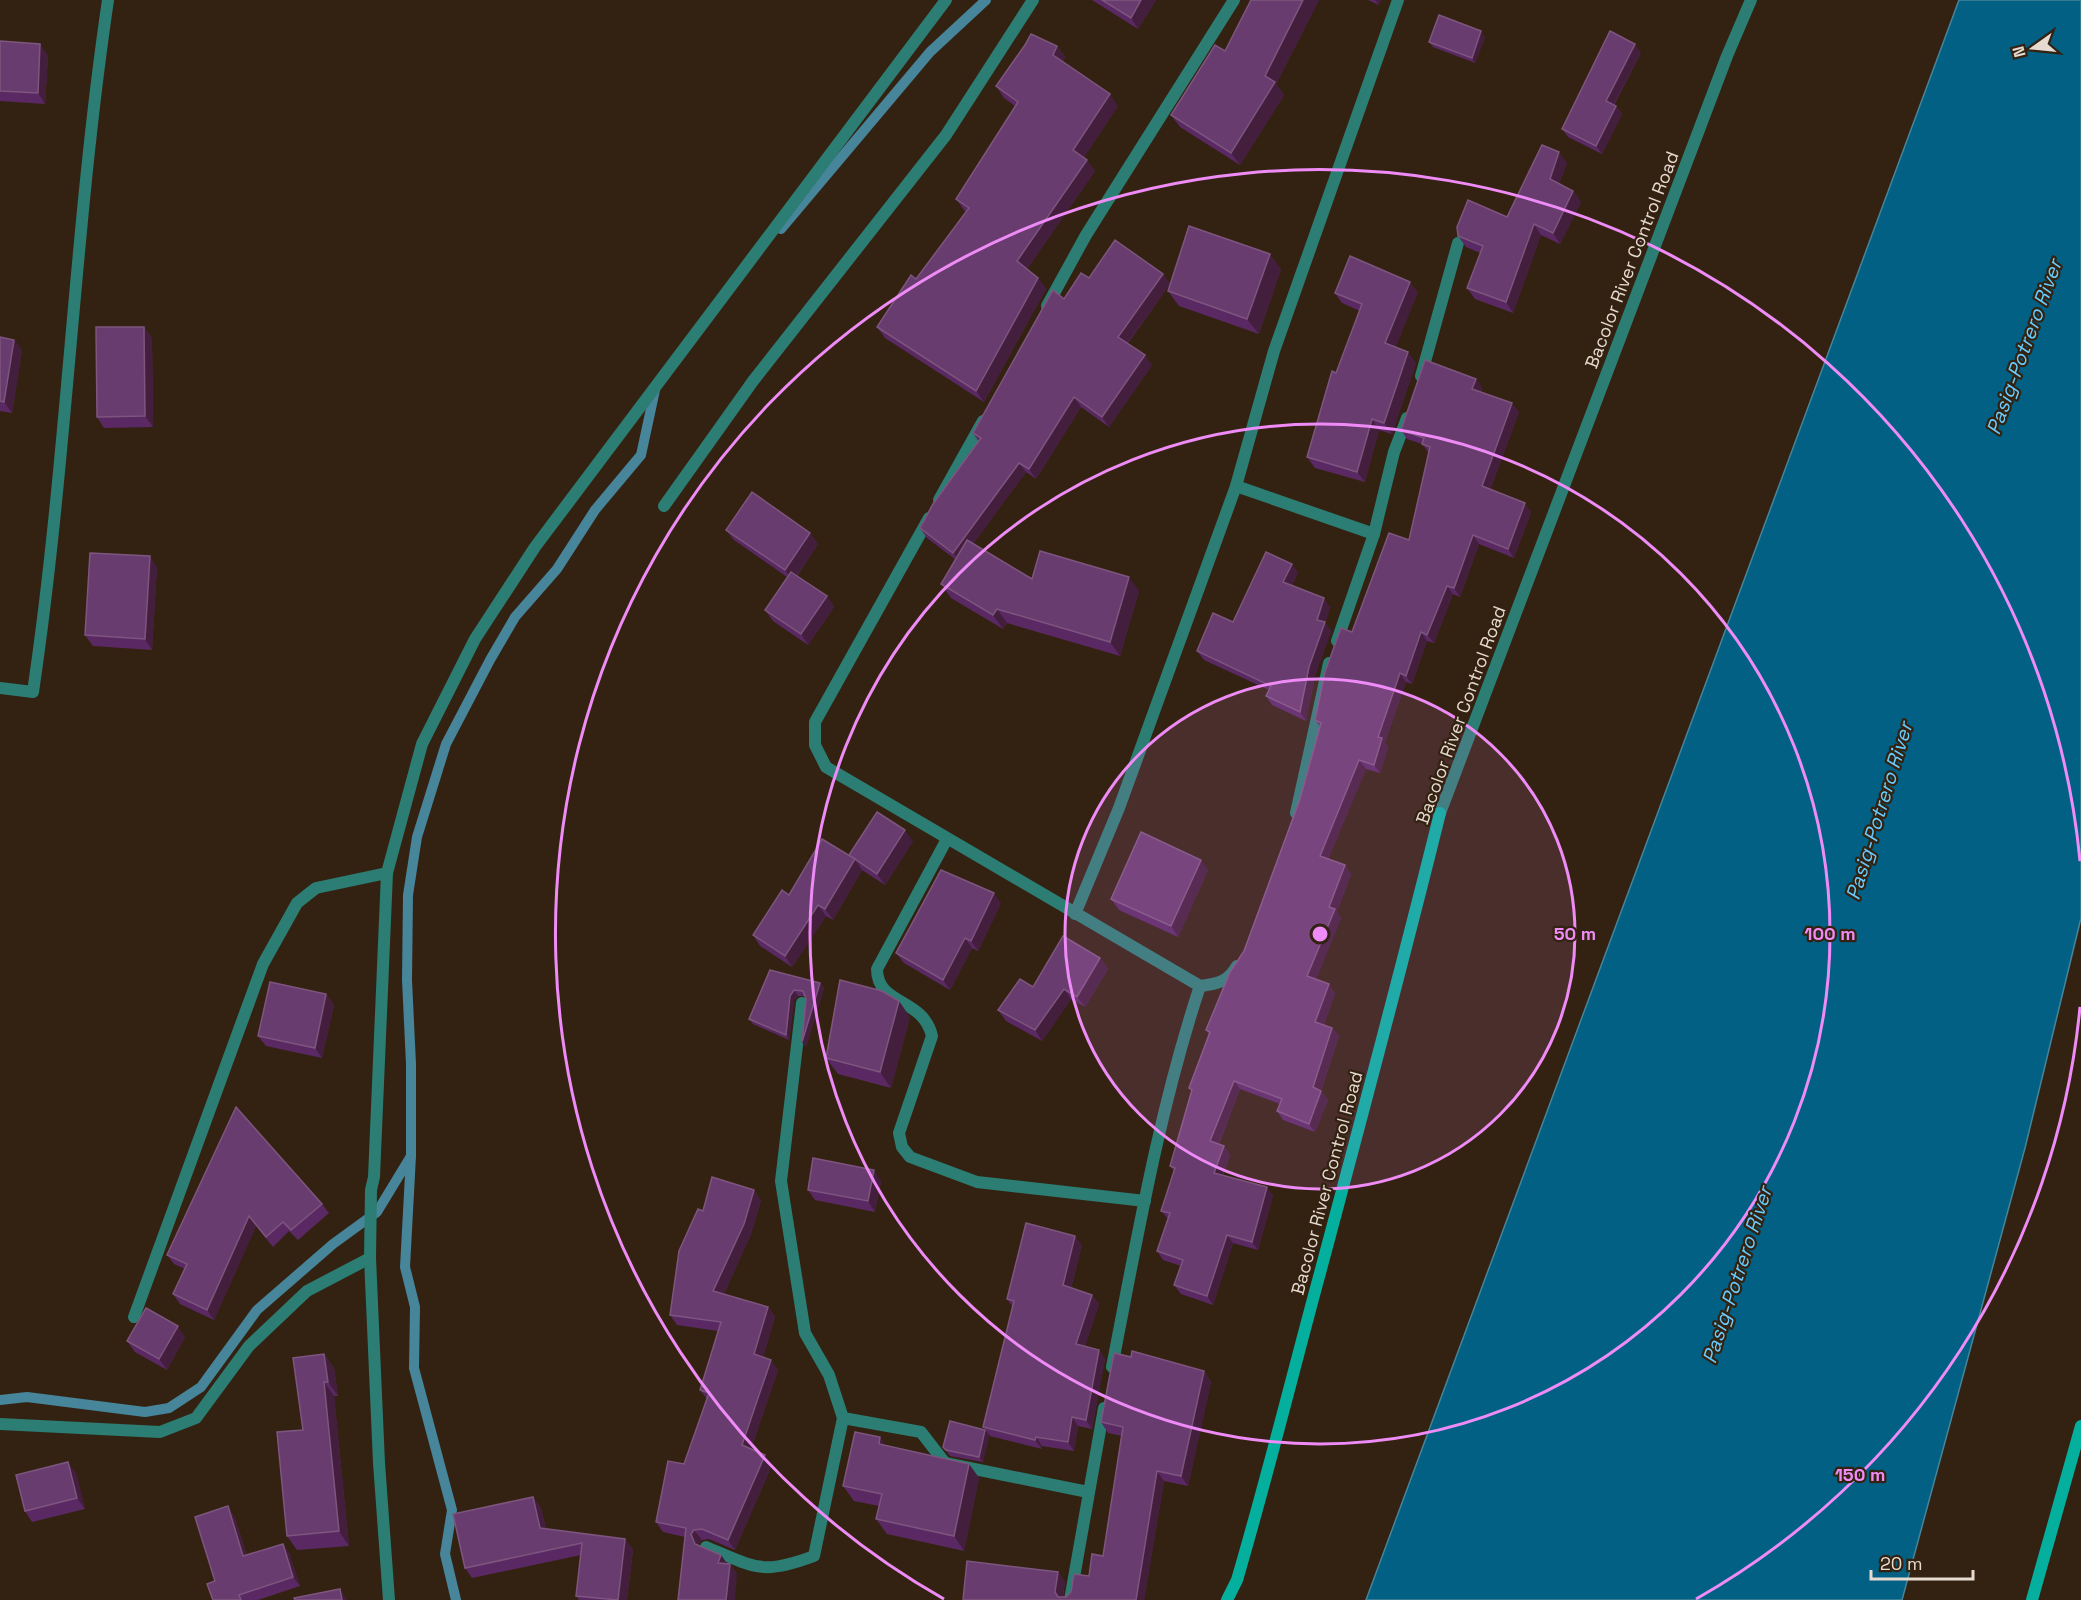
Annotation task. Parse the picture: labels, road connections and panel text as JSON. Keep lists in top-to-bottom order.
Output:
{
  "streets": {
    "street": ["Bacolor River Control Road"]
  },
  "water": ["Pasig-Potrero River"],
  "scale_bar": "20 m",
  "north": "left",
  "rings": ["50 m", "100 m", "150 m"]
}
